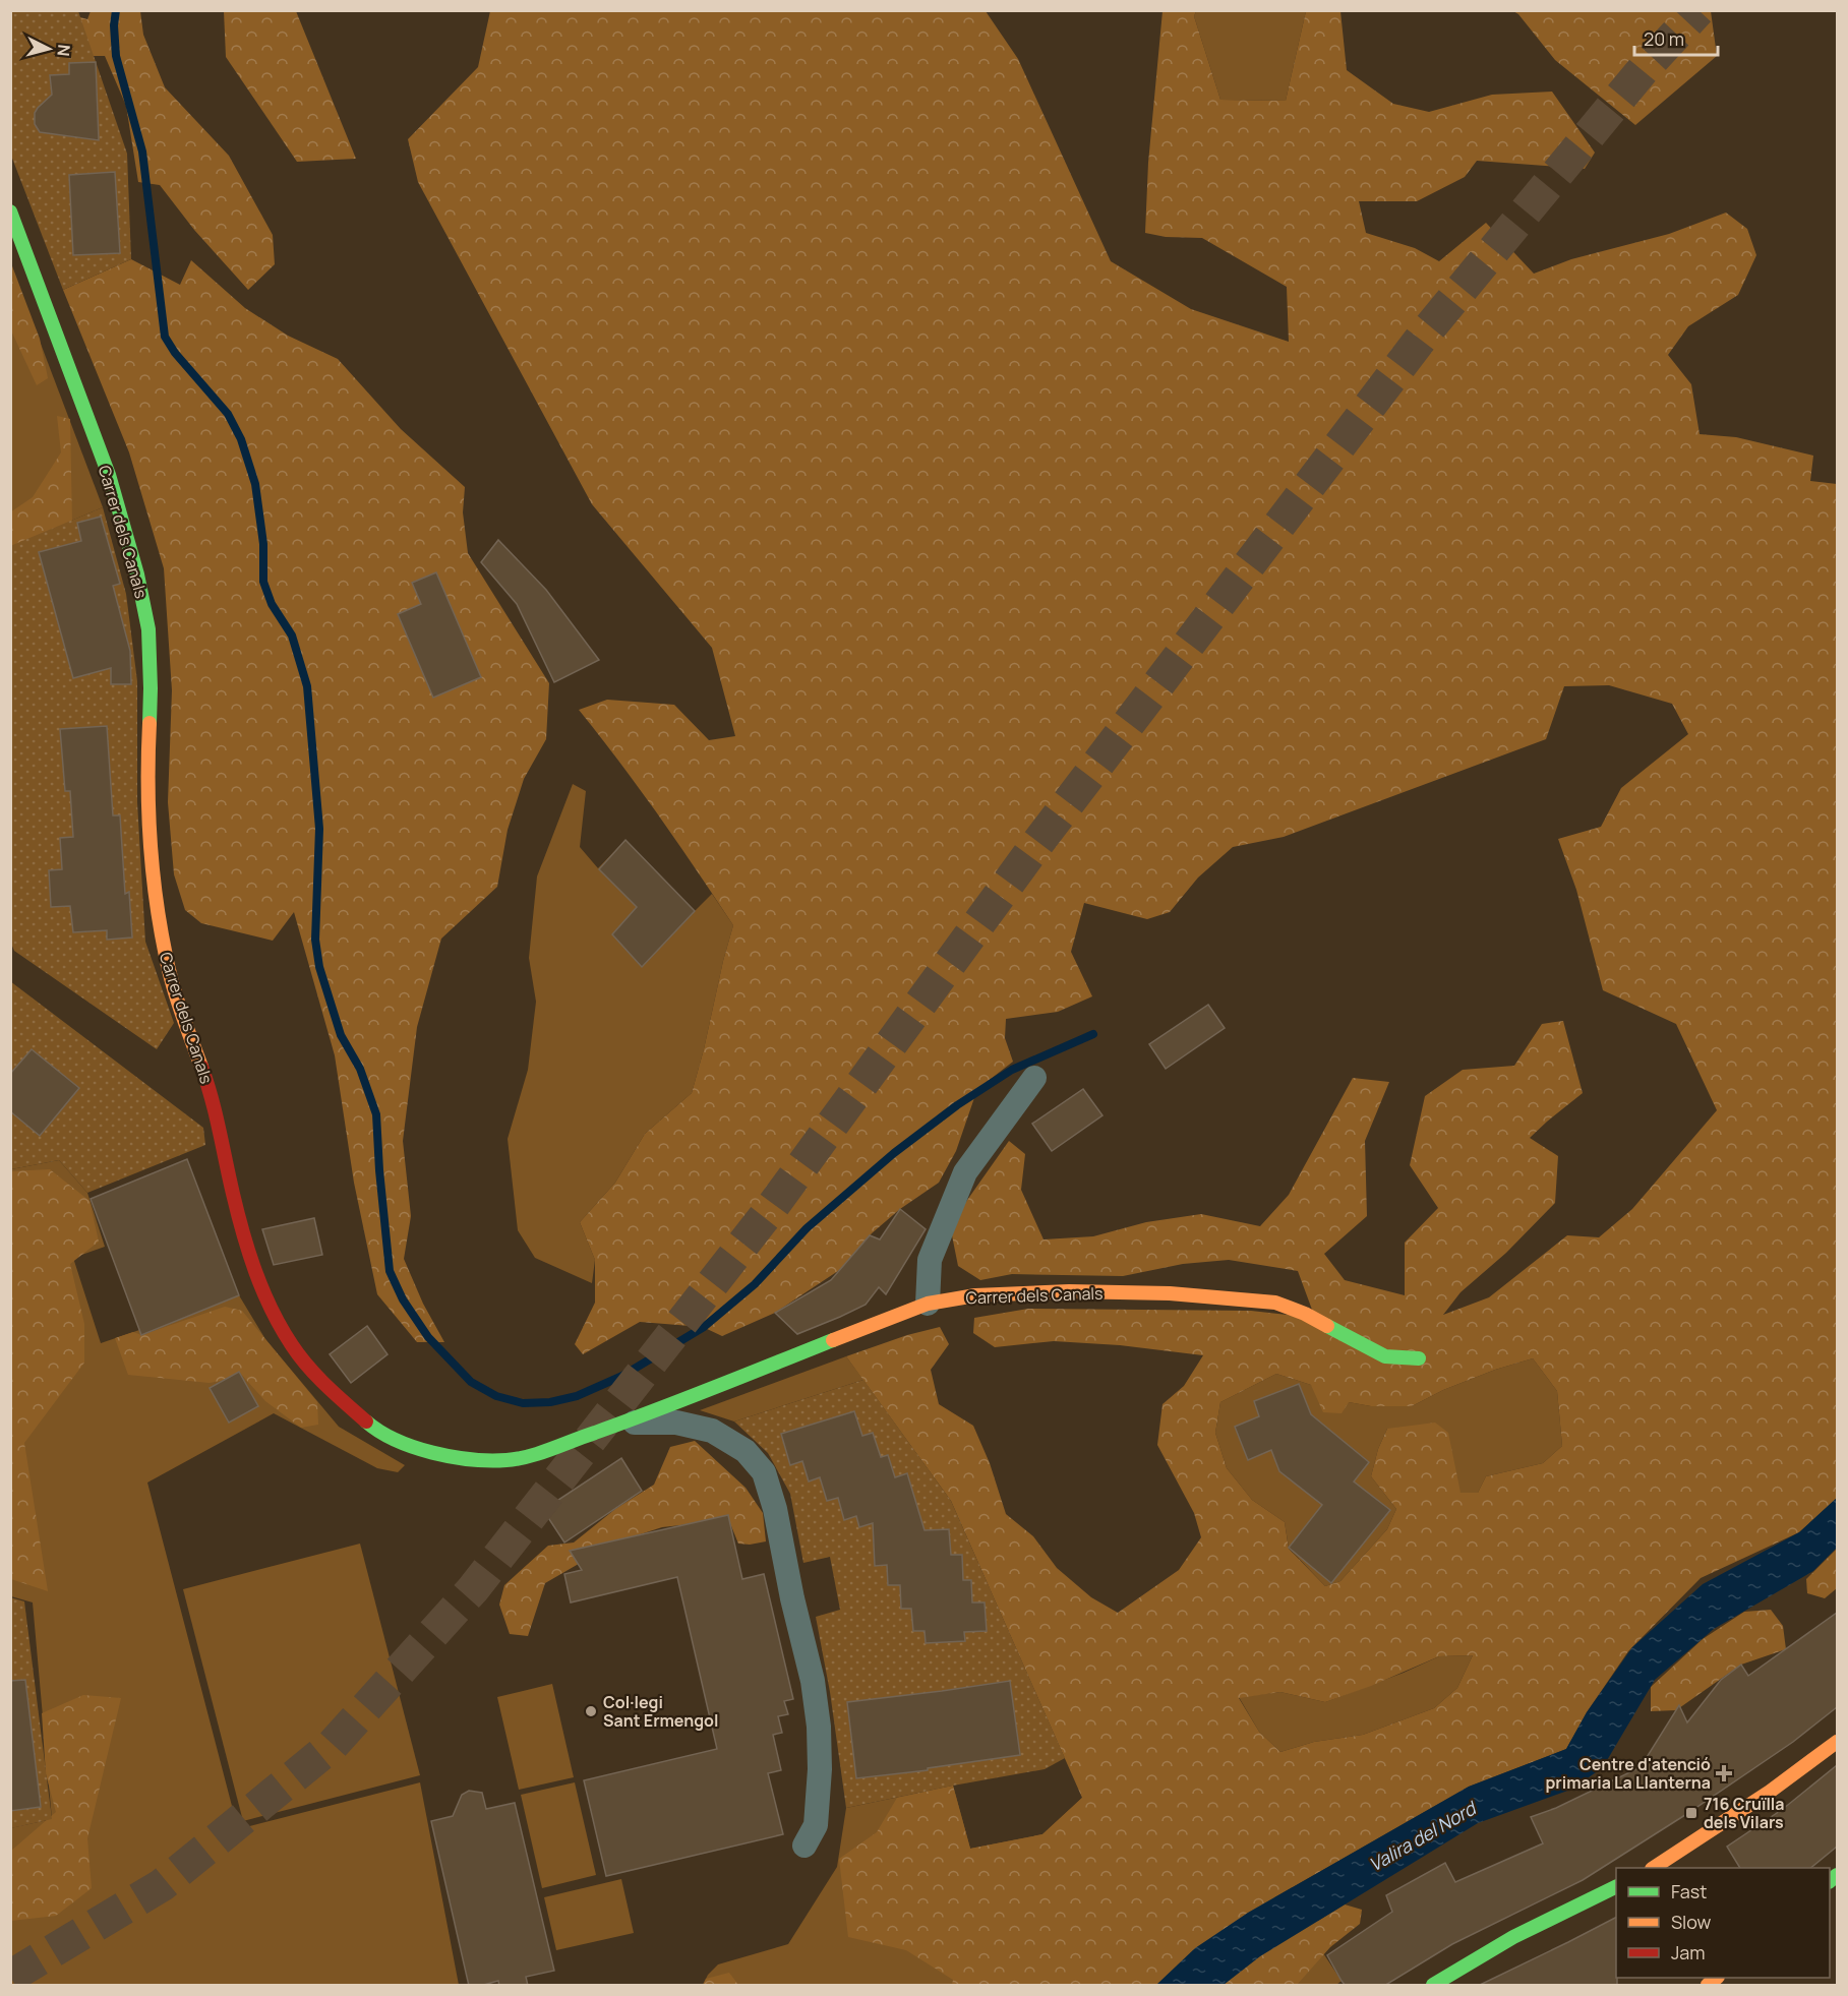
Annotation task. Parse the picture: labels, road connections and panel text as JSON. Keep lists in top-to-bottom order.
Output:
{
  "streets": {
    "street": ["Carrer dels Canals"]
  },
  "water": ["Valira del Nord"],
  "places": {
    "other": ["Col·legi Sant Ermengol"],
    "health": ["Centre d'atenció primaria La Llanterna"],
    "transit": ["716 Cruïlla dels Vilars"]
  },
  "legend": ["Fast", "Slow", "Jam"],
  "scale_bar": "20 m",
  "north": "right"
}
